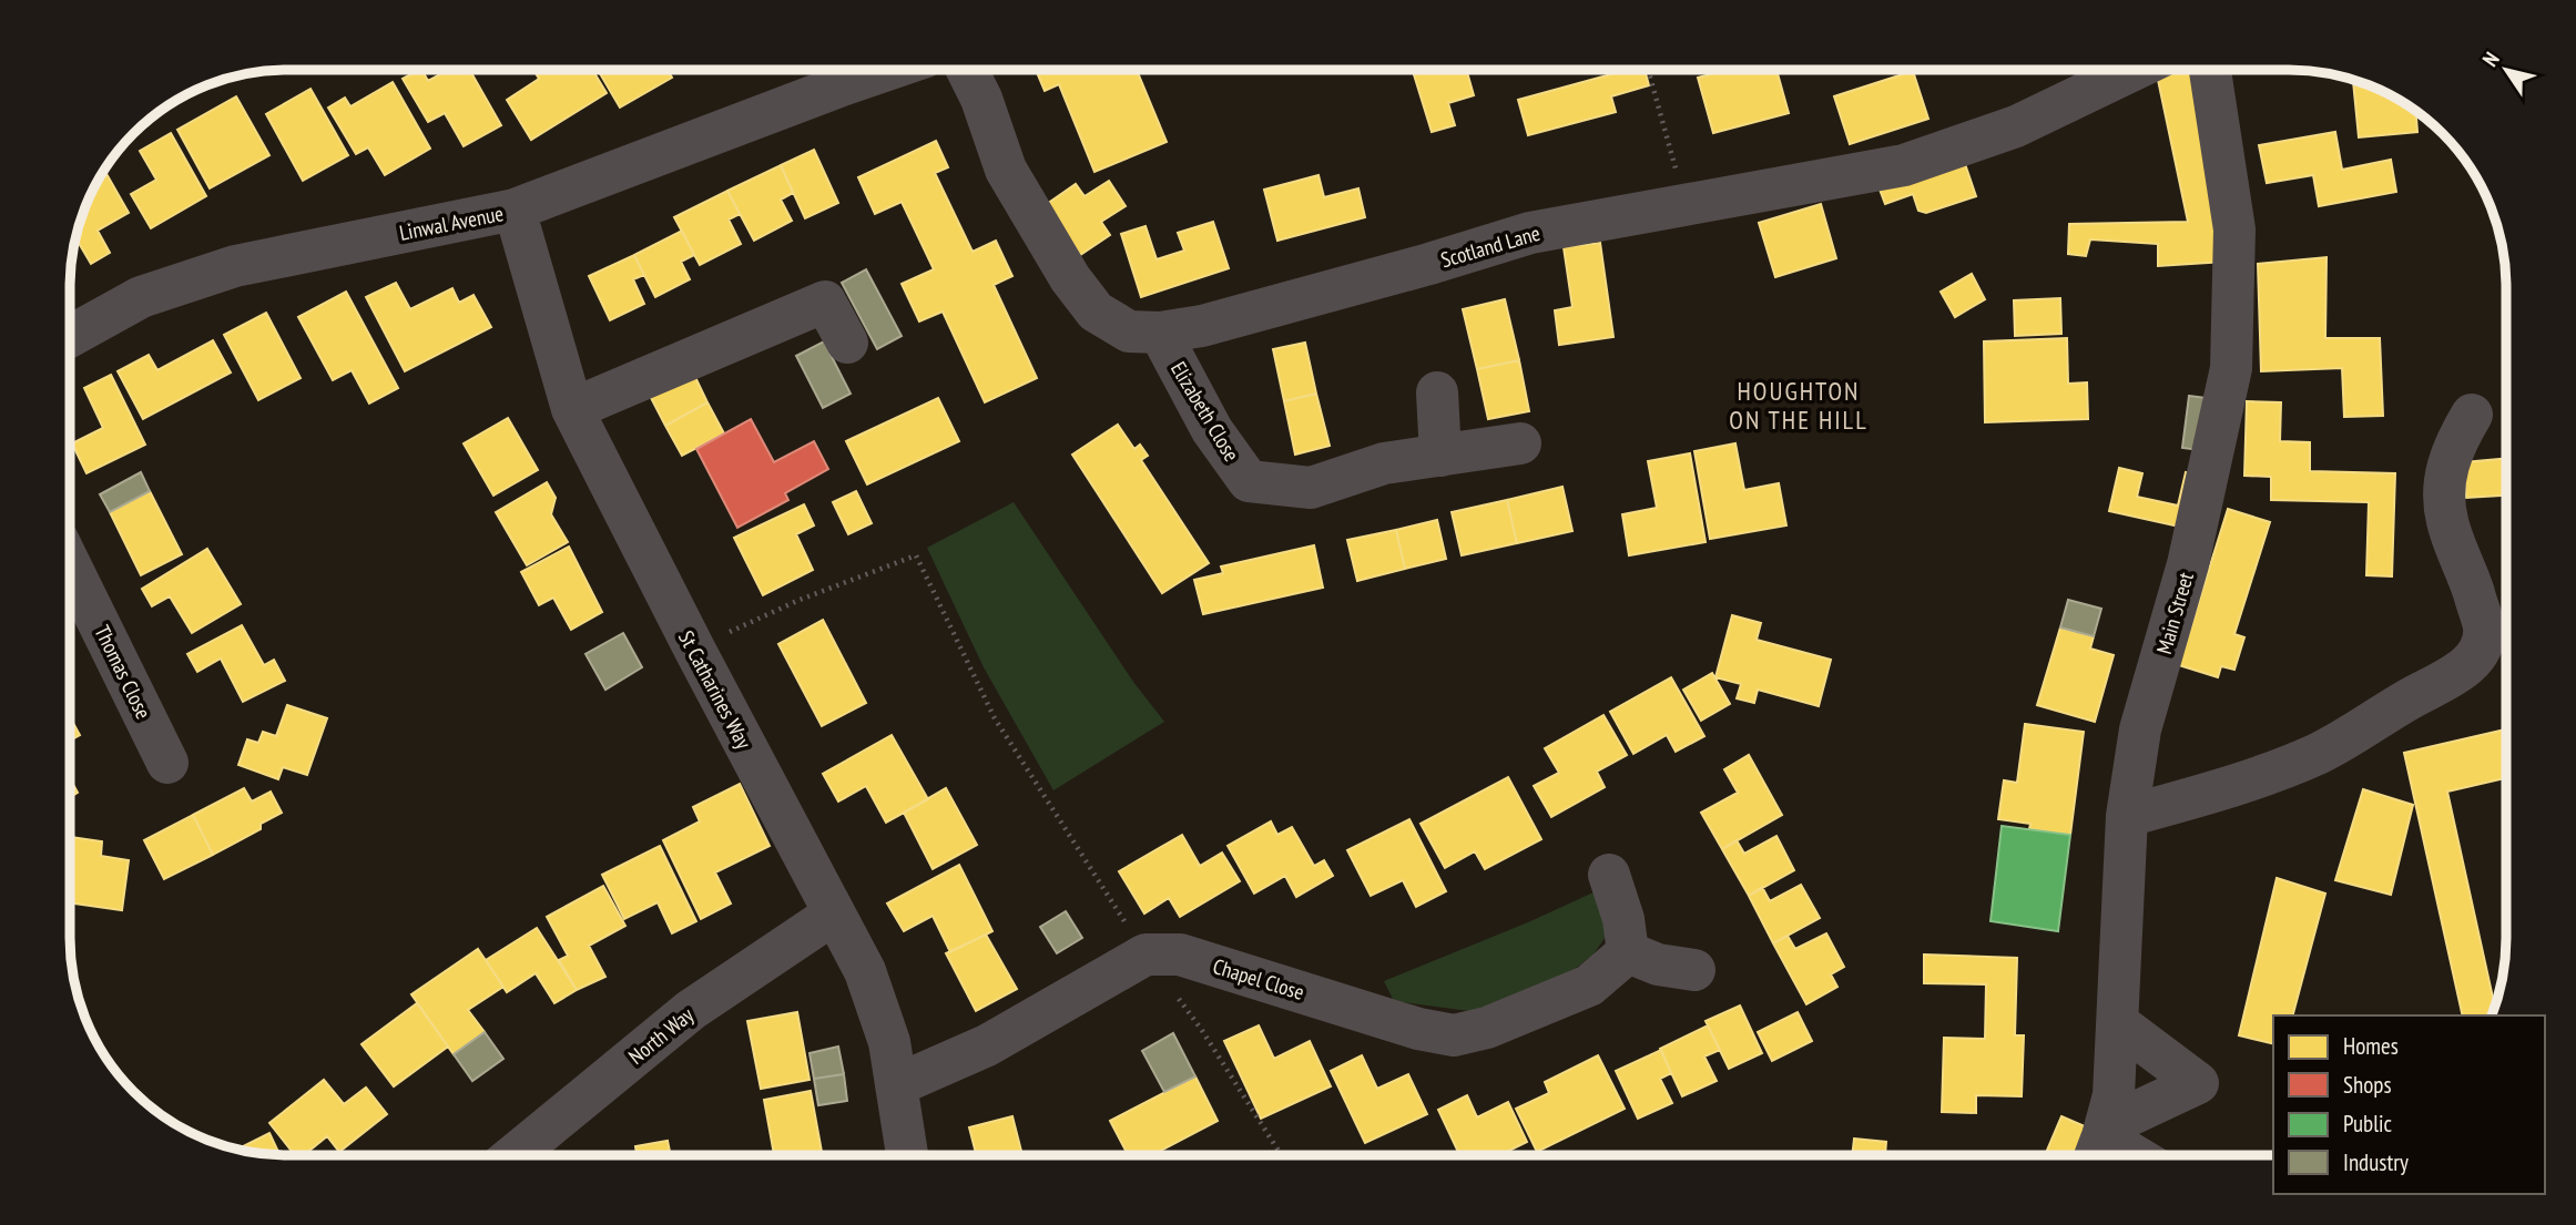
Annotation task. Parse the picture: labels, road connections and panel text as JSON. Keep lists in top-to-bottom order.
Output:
{
  "streets": {
    "street": [
      "Linwal Avenue",
      "Scotland Lane",
      "Elizabeth Close",
      "Main Street",
      "Thomas Close",
      "St Catharines Way",
      "Chapel Close",
      "North Way"
    ]
  },
  "crossings": [
    ["Linwal Avenue", "St Catharines Way"],
    ["Scotland Lane", "Elizabeth Close"],
    ["St Catharines Way", "North Way"]
  ],
  "districts": ["HOUGHTON ON THE HILL"],
  "legend": [
    "Homes",
    "Shops",
    "Public",
    "Industry"
  ],
  "north": "top left"
}
